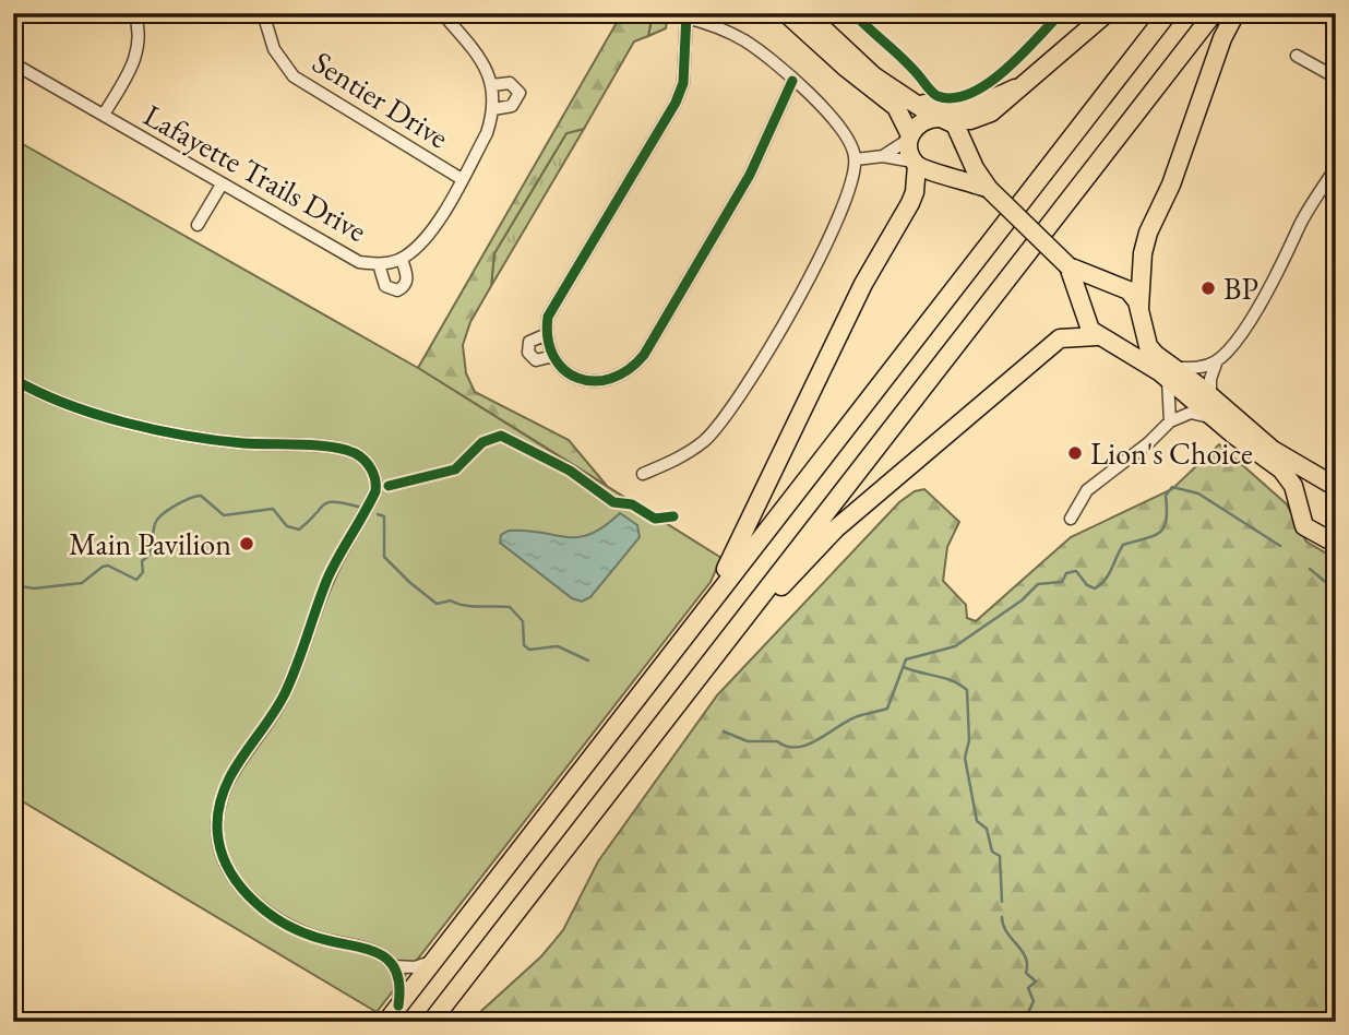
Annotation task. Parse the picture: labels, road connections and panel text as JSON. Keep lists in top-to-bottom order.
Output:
{
  "streets": {
    "street": ["Sentier Drive", "Lafayette Trails Drive"]
  },
  "crossings": [
    ["Sentier Drive", "Lafayette Trails Drive"]
  ],
  "places": ["BP", "Lion's Choice", "Main Pavilion"]
}
